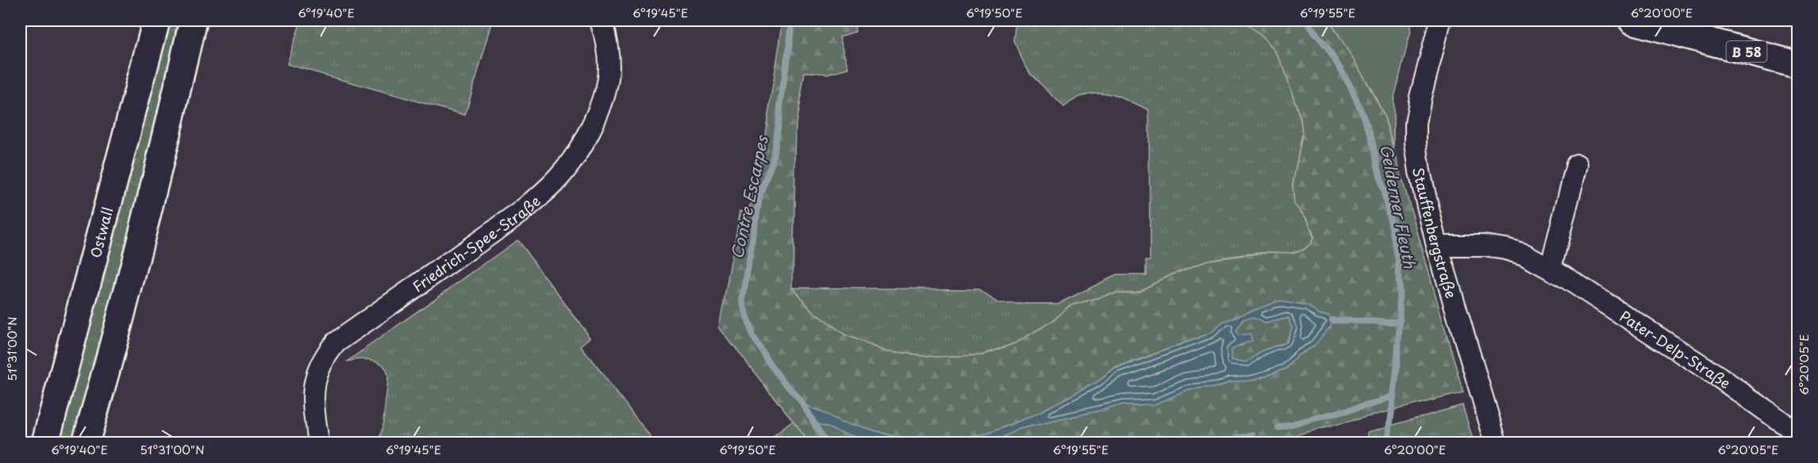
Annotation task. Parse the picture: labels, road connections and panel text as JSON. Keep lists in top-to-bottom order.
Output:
{
  "streets": {
    "main road": ["B 58", "Ostwall"],
    "street": ["Stauffenbergstraße", "Friedrich-Spee-Straße", "Pater-Delp-Straße"]
  },
  "crossings": [
    ["Stauffenbergstraße", "Pater-Delp-Straße"]
  ],
  "water": ["Contre Escarpes", "Gelderner Fleuth"],
  "coordinates": [
    "6°19'40\"E",
    "6°19'45\"E",
    "6°19'50\"E",
    "6°19'55\"E",
    "6°20'00\"E",
    "51°31'00\"N",
    "6°20'05\"E"
  ]
}
